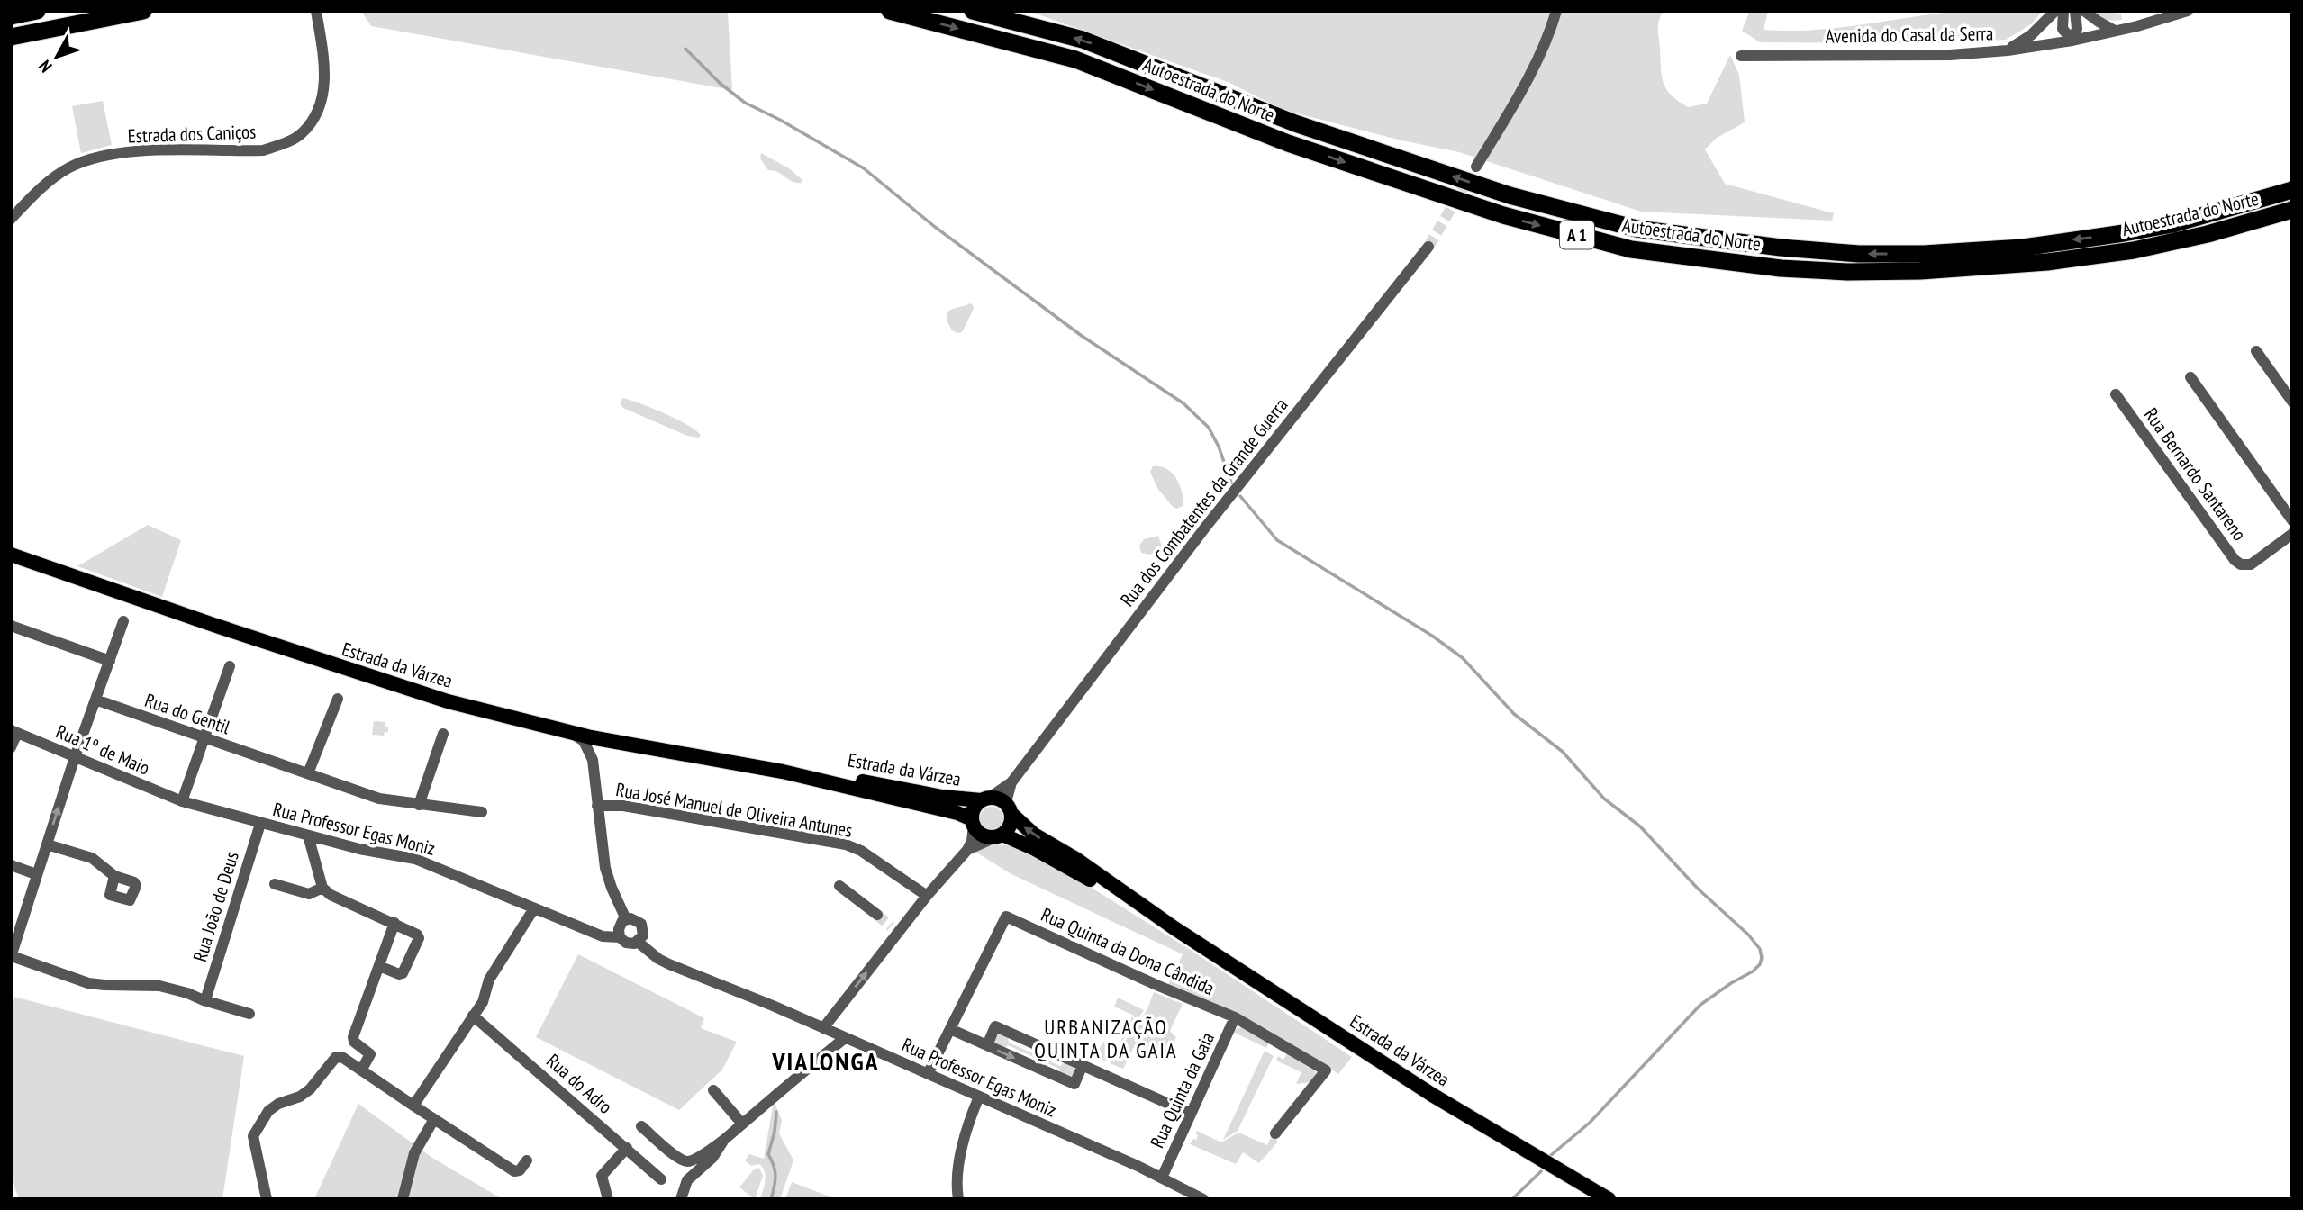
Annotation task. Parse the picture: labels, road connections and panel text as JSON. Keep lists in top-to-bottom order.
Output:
{
  "streets": {
    "highway": ["Autoestrada do Norte", "A 1"],
    "main road": ["Estrada da Várzea"],
    "street": [
      "Avenida do Casal da Serra",
      "Estrada dos Caniços",
      "Rua Bernardo Santareno",
      "Rua dos Combatentes da Grande Guerra",
      "Rua do Gentil",
      "Rua 1º de Maio",
      "Rua José Manuel de Oliveira Antunes",
      "Rua Professor Egas Moniz",
      "Rua João de Deus",
      "Rua Quinta da Dona Cândida",
      "Rua do Adro",
      "Rua Quinta da Gaia"
    ]
  },
  "crossings": [
    ["Rua dos Combatentes da Grande Guerra", "Estrada da Várzea"],
    ["Rua 1º de Maio", "Rua Professor Egas Moniz"],
    ["Rua Professor Egas Moniz", "Rua João de Deus"],
    ["Rua Professor Egas Moniz", "Rua Quinta da Gaia"],
    ["Rua Quinta da Dona Cândida", "Rua Quinta da Gaia"]
  ],
  "districts": ["URBANIZAÇÃO QUINTA DA GAIA", "VIALONGA"],
  "north": "bottom left"
}
